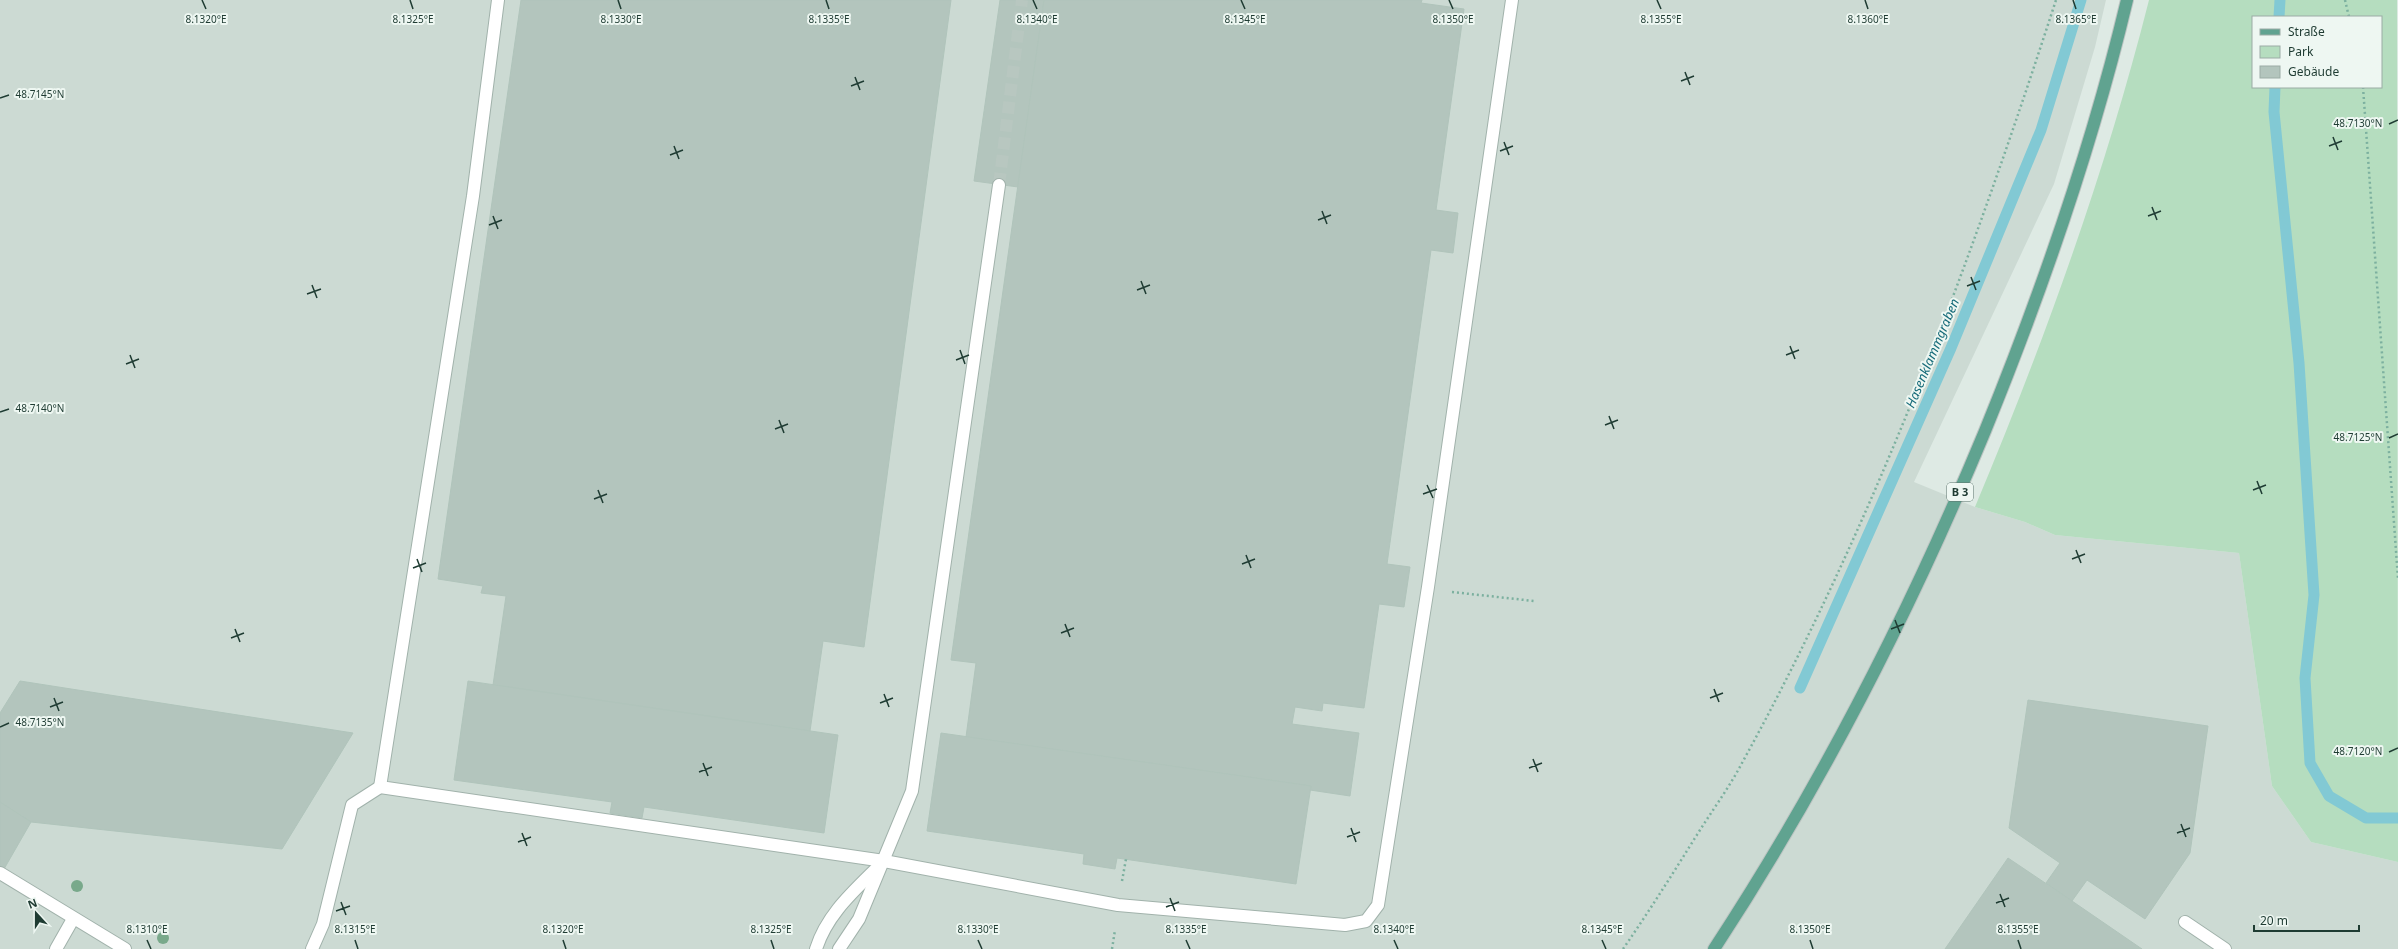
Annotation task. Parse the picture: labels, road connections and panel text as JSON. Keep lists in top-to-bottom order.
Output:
{
  "streets": {
    "main road": ["B 3"]
  },
  "water": ["Hasenklammgraben"],
  "legend": ["Straße", "Park", "Gebäude"],
  "scale_bar": "20 m",
  "north": "top",
  "coordinates": [
    "8.1320°E",
    "8.1325°E",
    "8.1330°E",
    "8.1335°E",
    "8.1340°E",
    "8.1345°E",
    "8.1350°E",
    "8.1355°E",
    "8.1360°E",
    "8.1365°E",
    "48.7145°N",
    "48.7130°N",
    "48.7140°N",
    "48.7125°N",
    "48.7135°N",
    "48.7120°N",
    "8.1310°E",
    "8.1315°E"
  ]
}
